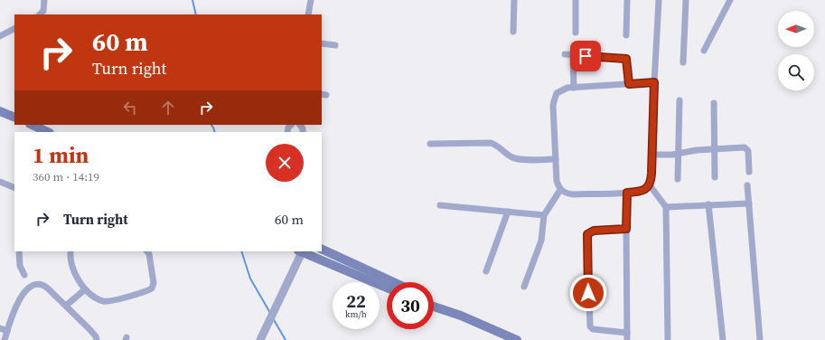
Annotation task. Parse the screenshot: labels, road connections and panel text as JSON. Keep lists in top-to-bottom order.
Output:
{
  "north": "left",
  "page": {
    "turn": ["60 m", "Turn right"],
    "heading": ["1 min", "360 m · 14:19"],
    "list": [
      {
        "name": "Turn right",
        "value": "60 m"
      }
    ],
    "speed": "22 km/h",
    "limit": "30"
  }
}
